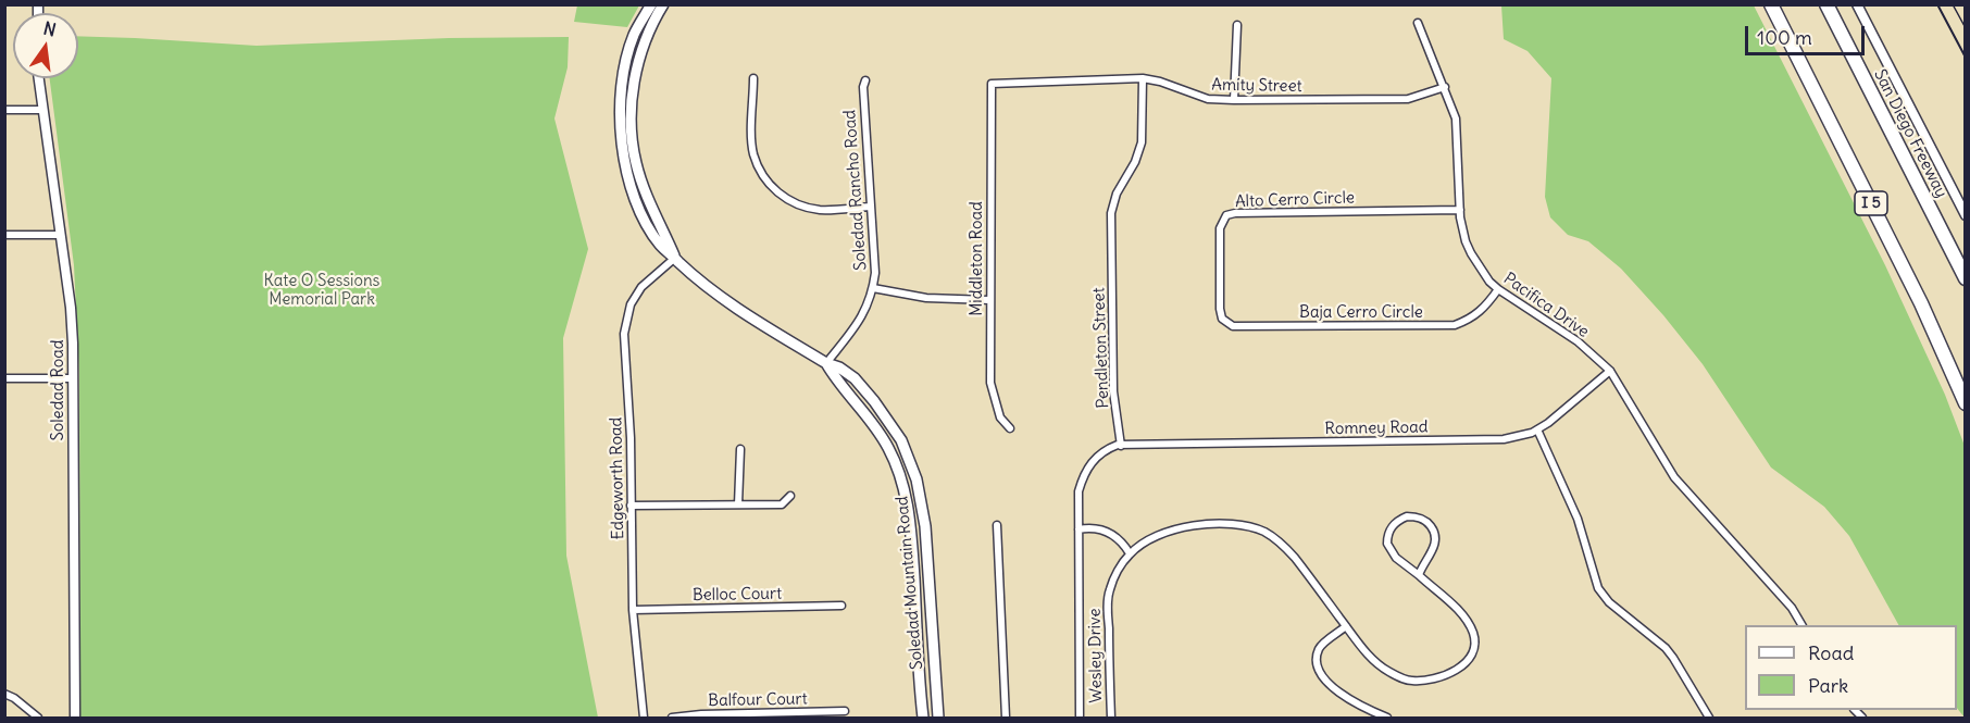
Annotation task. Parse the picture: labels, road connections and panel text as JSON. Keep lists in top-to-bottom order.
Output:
{
  "streets": {
    "highway": ["San Diego Freeway", "I 5"],
    "main road": ["Soledad Mountain Road"],
    "street": [
      "Amity Street",
      "Soledad Rancho Road",
      "Alto Cerro Circle",
      "Middleton Road",
      "Pacifica Drive",
      "Baja Cerro Circle",
      "Pendleton Street",
      "Soledad Road",
      "Romney Road",
      "Edgeworth Road",
      "Belloc Court",
      "Wesley Drive",
      "Balfour Court"
    ]
  },
  "crossings": [
    ["Amity Street", "Middleton Road"],
    ["Amity Street", "Pacifica Drive"],
    ["Amity Street", "Pendleton Street"],
    ["Soledad Rancho Road", "Soledad Mountain Road"],
    ["Alto Cerro Circle", "Pacifica Drive"],
    ["Alto Cerro Circle", "Baja Cerro Circle"],
    ["Pacifica Drive", "Baja Cerro Circle"],
    ["Pacifica Drive", "Romney Road"],
    ["Pendleton Street", "Romney Road"],
    ["Edgeworth Road", "Soledad Mountain Road"],
    ["Edgeworth Road", "Belloc Court"]
  ],
  "parks": ["Kate O Sessions Memorial Park"],
  "legend": ["Road", "Park"],
  "scale_bar": "100 m",
  "north": "top"
}
